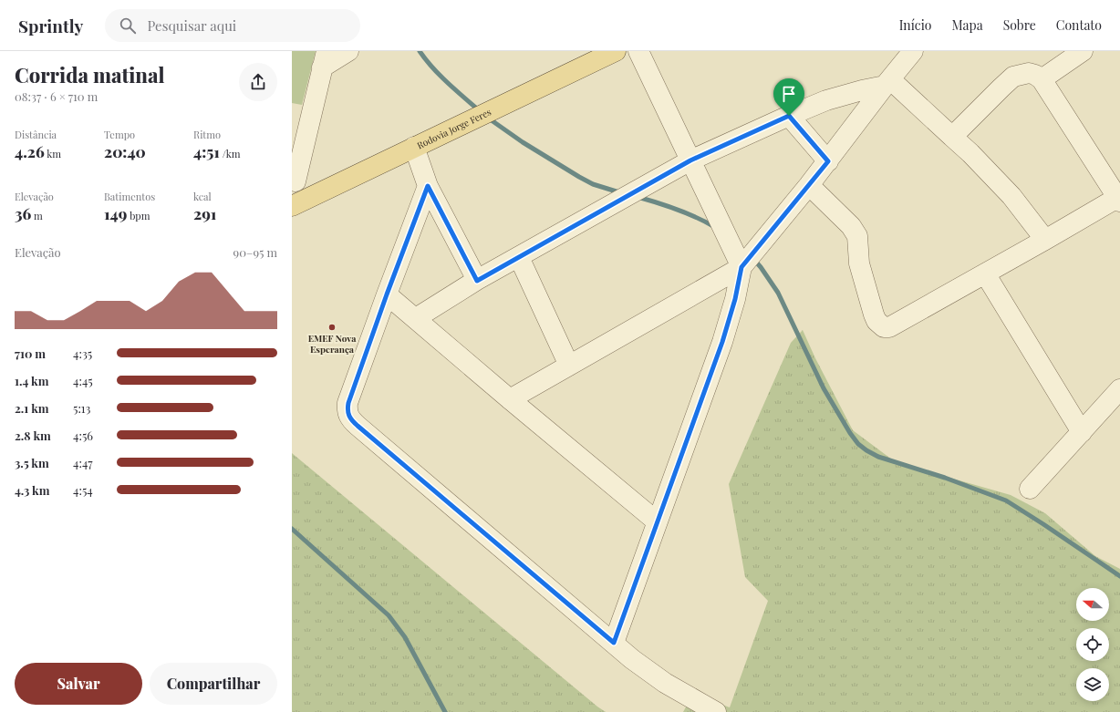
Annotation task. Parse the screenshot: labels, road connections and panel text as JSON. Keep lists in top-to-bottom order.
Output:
{
  "streets": {
    "main road": ["Rodovia Jorge Feres"]
  },
  "places": ["EMEF Nova Esperança"],
  "north": "left",
  "page": {
    "header": "Sprintly",
    "search": "Pesquisar aqui",
    "nav": [
      "Início",
      "Mapa",
      "Sobre",
      "Contato"
    ],
    "heading": ["Corrida matinal", "08:37 · 6 × 710 m"],
    "stats": [
      ["Distância", "4.26 km"],
      ["Tempo", "20:40"],
      ["Ritmo", "4:51 /km"],
      ["Elevação", "36 m"],
      ["Batimentos", "149 bpm"],
      ["kcal", "291"]
    ],
    "chart": ["Elevação", "90–95 m"],
    "list": [
      {
        "name": "710 m",
        "note": "4:35"
      },
      {
        "name": "1.4 km",
        "note": "4:45"
      },
      {
        "name": "2.1 km",
        "note": "5:13"
      },
      {
        "name": "2.8 km",
        "note": "4:56"
      },
      {
        "name": "3.5 km",
        "note": "4:47"
      },
      {
        "name": "4.3 km",
        "note": "4:54"
      }
    ],
    "buttons": ["Salvar", "Compartilhar"]
  }
}
